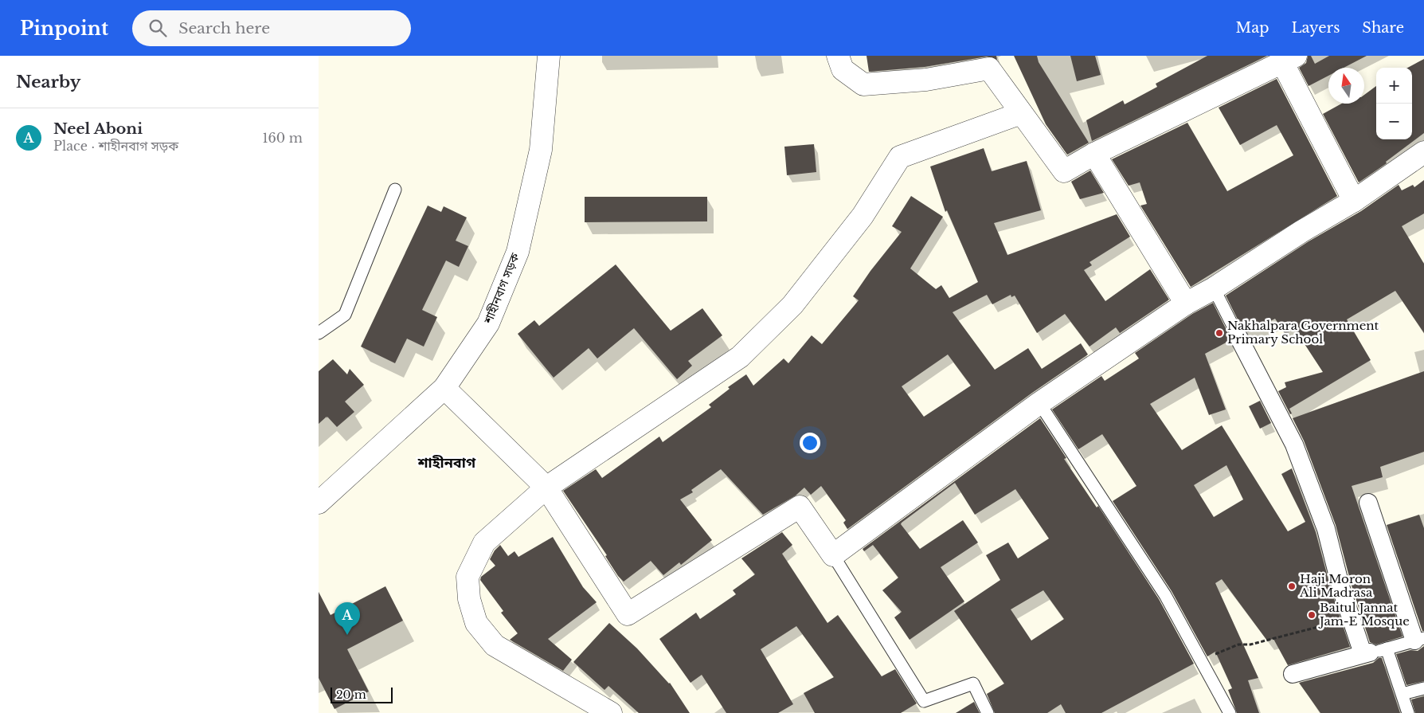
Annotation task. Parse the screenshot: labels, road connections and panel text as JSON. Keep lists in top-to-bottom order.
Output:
{
  "streets": {
    "street": ["শাহীনবাগ সড়ক"]
  },
  "districts": ["শাহীনবাগ"],
  "places": ["Nakhalpara Government Primary School", "Haji Moron Ali Madrasa", "Baitul Jannat Jam-E Mosque"],
  "scale_bar": "20 m",
  "north": "top",
  "page": {
    "header": "Pinpoint",
    "search": "Search here",
    "nav": ["Map", "Layers", "Share"],
    "heading": "Nearby",
    "map_buttons": ["+", "−"],
    "list": [
      {
        "mark": "A",
        "name": "Neel Aboni",
        "note": "Place · শাহীনবাগ সড়ক",
        "value": "160 m"
      }
    ],
    "pins": "A",
    "scale": "20 m"
  }
}
